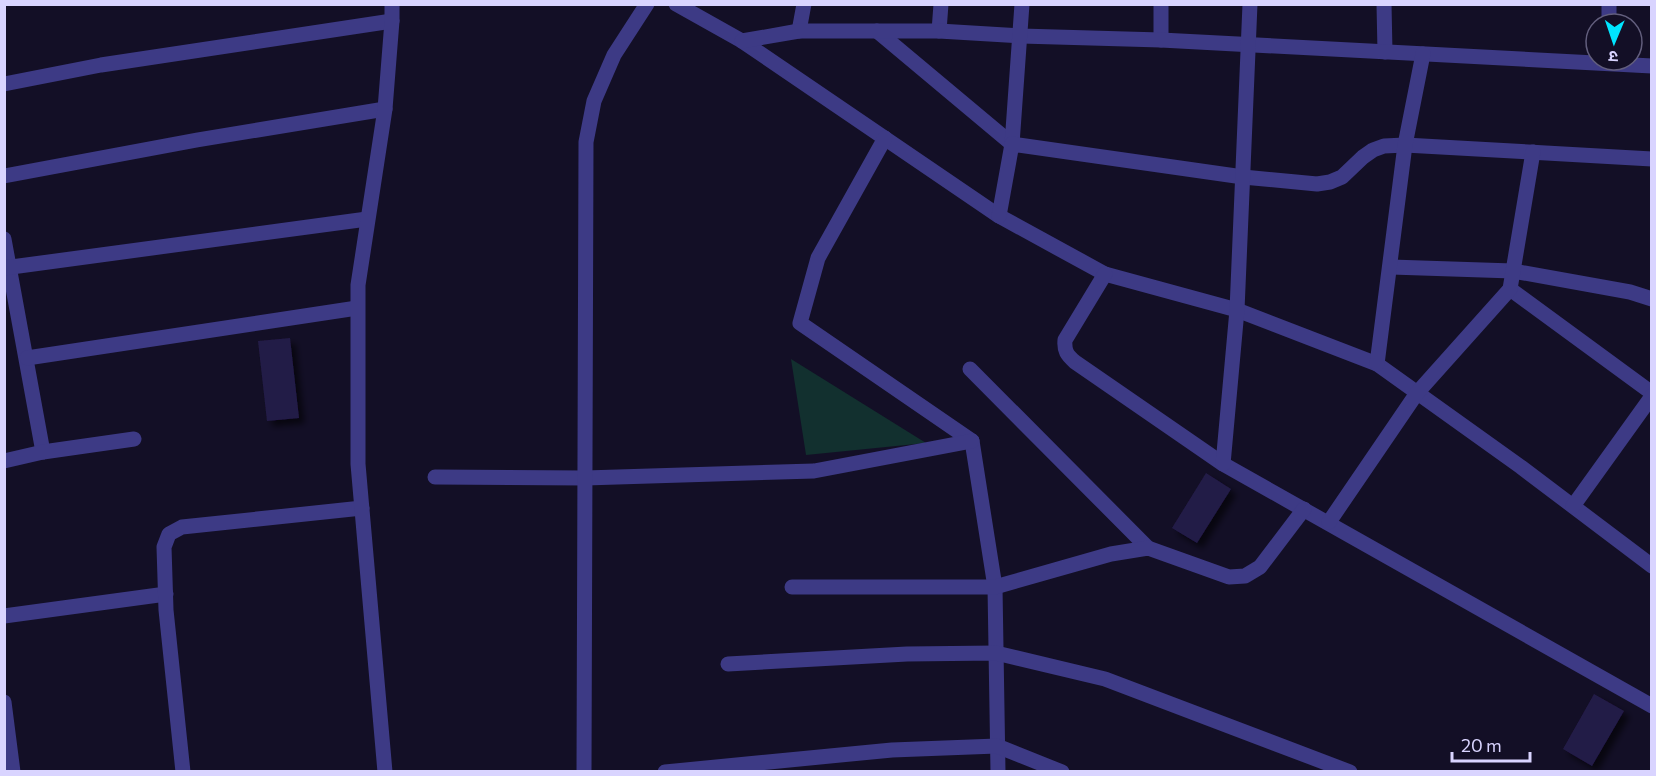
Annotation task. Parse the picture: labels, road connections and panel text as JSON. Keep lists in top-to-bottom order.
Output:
{
  "scale_bar": "20 m",
  "north": "bottom"
}
